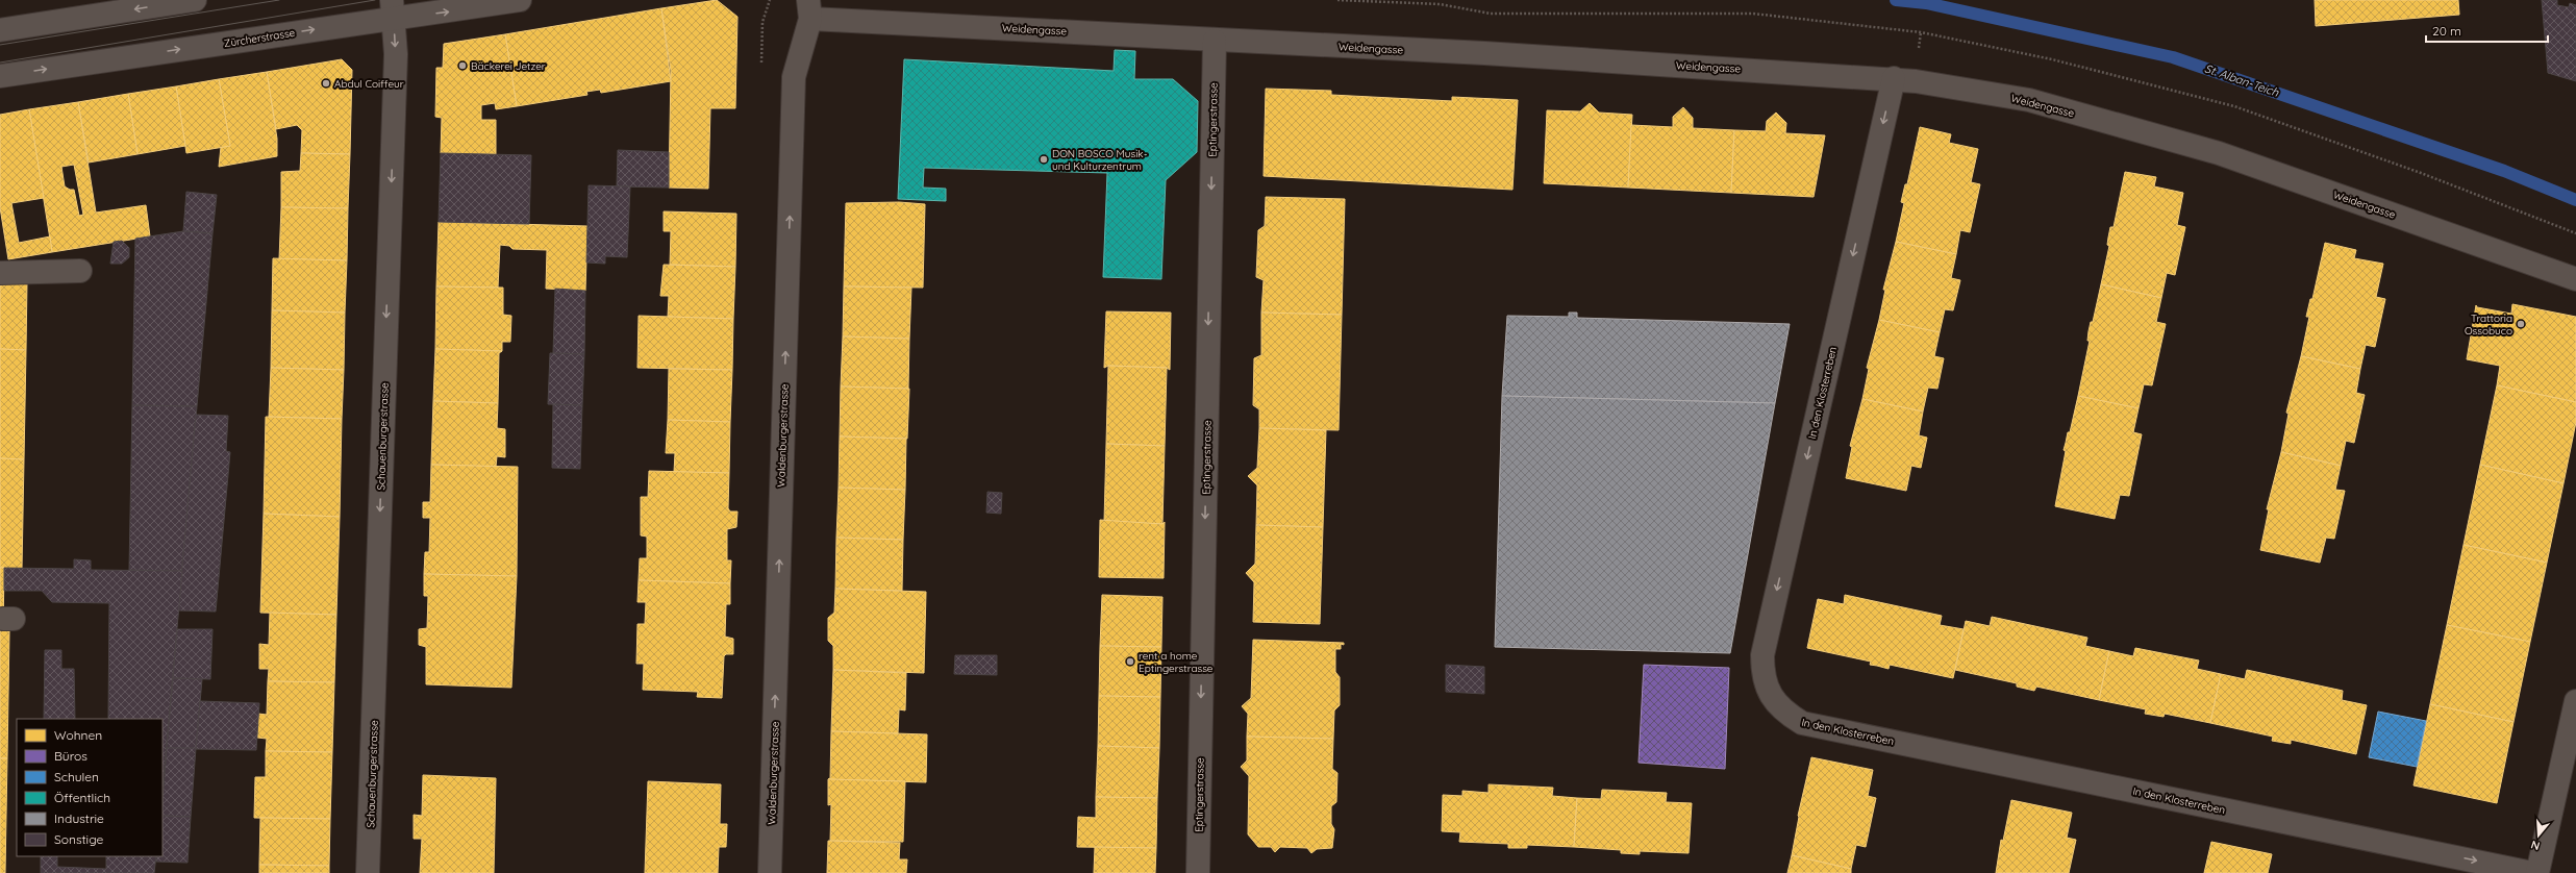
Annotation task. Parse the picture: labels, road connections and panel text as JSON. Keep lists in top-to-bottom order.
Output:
{
  "streets": {
    "street": [
      "Weidengasse",
      "Zürcherstrasse",
      "Eptingerstrasse",
      "In den Klosterreben",
      "Waldenburgerstrasse",
      "Schauenburgerstrasse"
    ]
  },
  "crossings": [
    ["Weidengasse", "Eptingerstrasse"],
    ["Weidengasse", "In den Klosterreben"],
    ["Weidengasse", "Waldenburgerstrasse"],
    ["Zürcherstrasse", "Schauenburgerstrasse"]
  ],
  "one_way": ["Eptingerstrasse", "Waldenburgerstrasse", "Schauenburgerstrasse"],
  "water": ["St. Alban-Teich"],
  "places": [
    "Bäckerei Jetzer",
    "Abdul Coiffeur",
    "DON BOSCO Musik- und Kulturzentrum",
    "Trattoria Ossobuco",
    "rent a home Eptingerstrasse"
  ],
  "legend": [
    "Wohnen",
    "Büros",
    "Schulen",
    "Öffentlich",
    "Industrie",
    "Sonstige"
  ],
  "scale_bar": "20 m",
  "north": "bottom"
}
